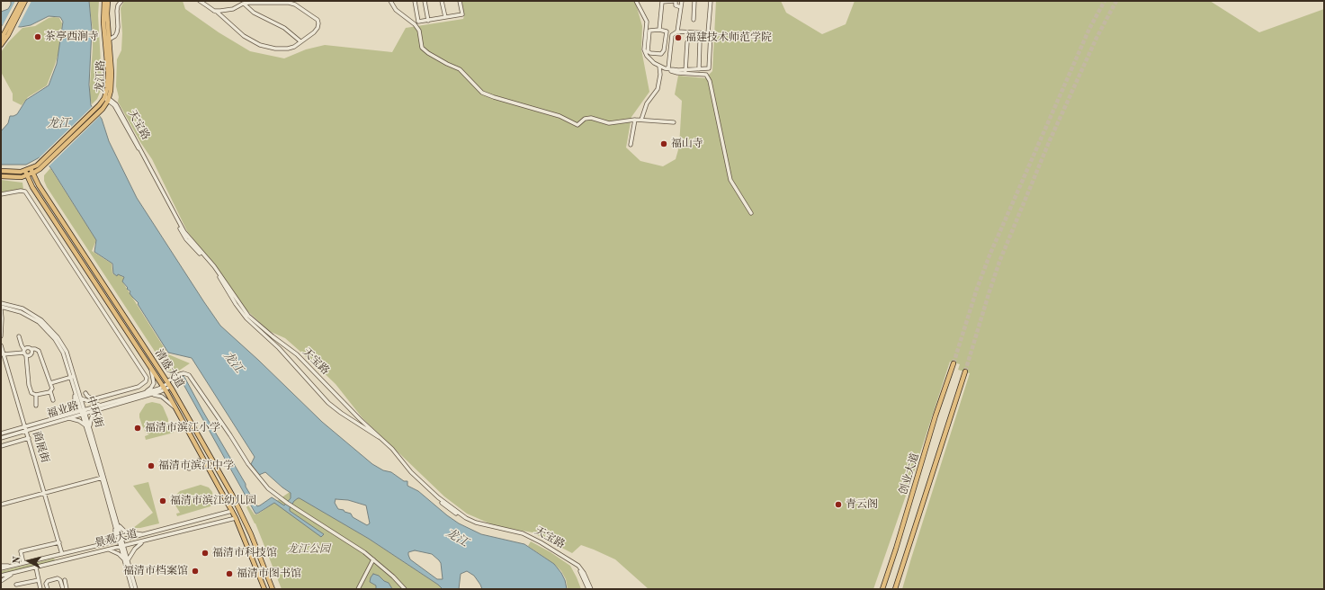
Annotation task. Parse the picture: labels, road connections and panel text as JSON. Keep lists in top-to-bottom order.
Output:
{
  "streets": {
    "main road": ["龙江路", "清盛大道", "创业大道"],
    "street": [
      "天宝路",
      "福业路",
      "中环街",
      "商展街",
      "景观大道"
    ]
  },
  "crossings": [
    ["龙江路", "天宝路"],
    ["龙江路", "清盛大道"],
    ["清盛大道", "福业路"],
    ["清盛大道", "景观大道"],
    ["福业路", "中环街"],
    ["福业路", "商展街"],
    ["中环街", "景观大道"],
    ["商展街", "景观大道"]
  ],
  "water": ["龙江"],
  "parks": ["龙江公园"],
  "places": [
    "茶亭西涧寺",
    "福建技术师范学院",
    "福山寺",
    "福清市滨江小学",
    "福清市滨江中学",
    "福清市滨江幼儿园",
    "青云阁",
    "福清市科技馆",
    "福清市档案馆",
    "福清市图书馆"
  ],
  "north": "left"
}
